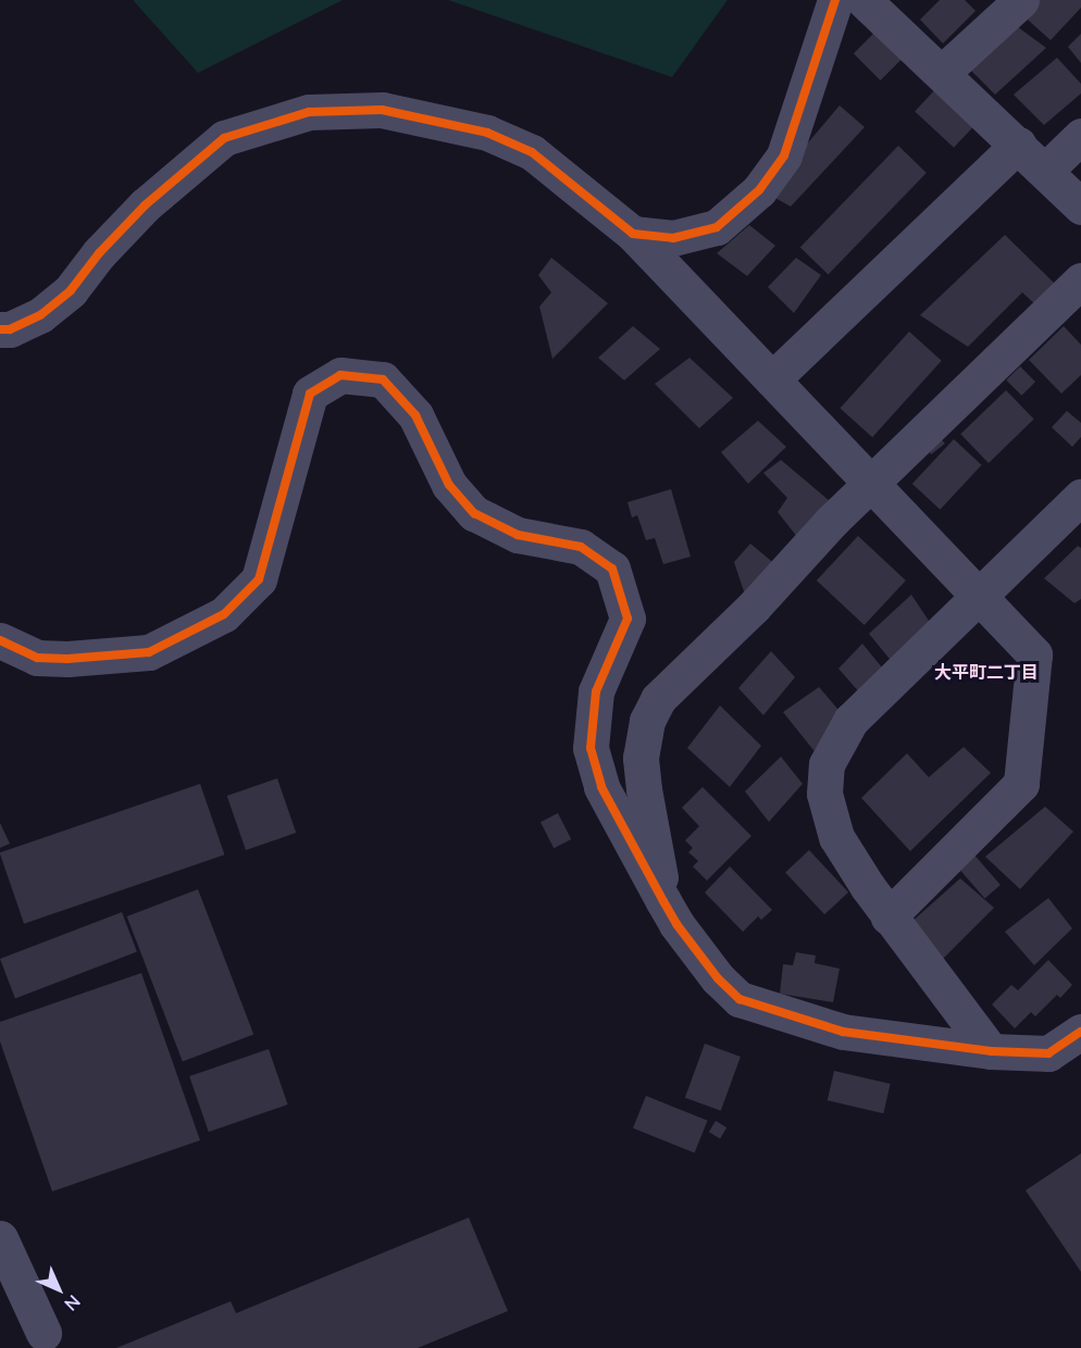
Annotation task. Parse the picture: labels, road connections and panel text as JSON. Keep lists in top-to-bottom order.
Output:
{
  "districts": ["大平町二丁目"],
  "north": "bottom right"
}
